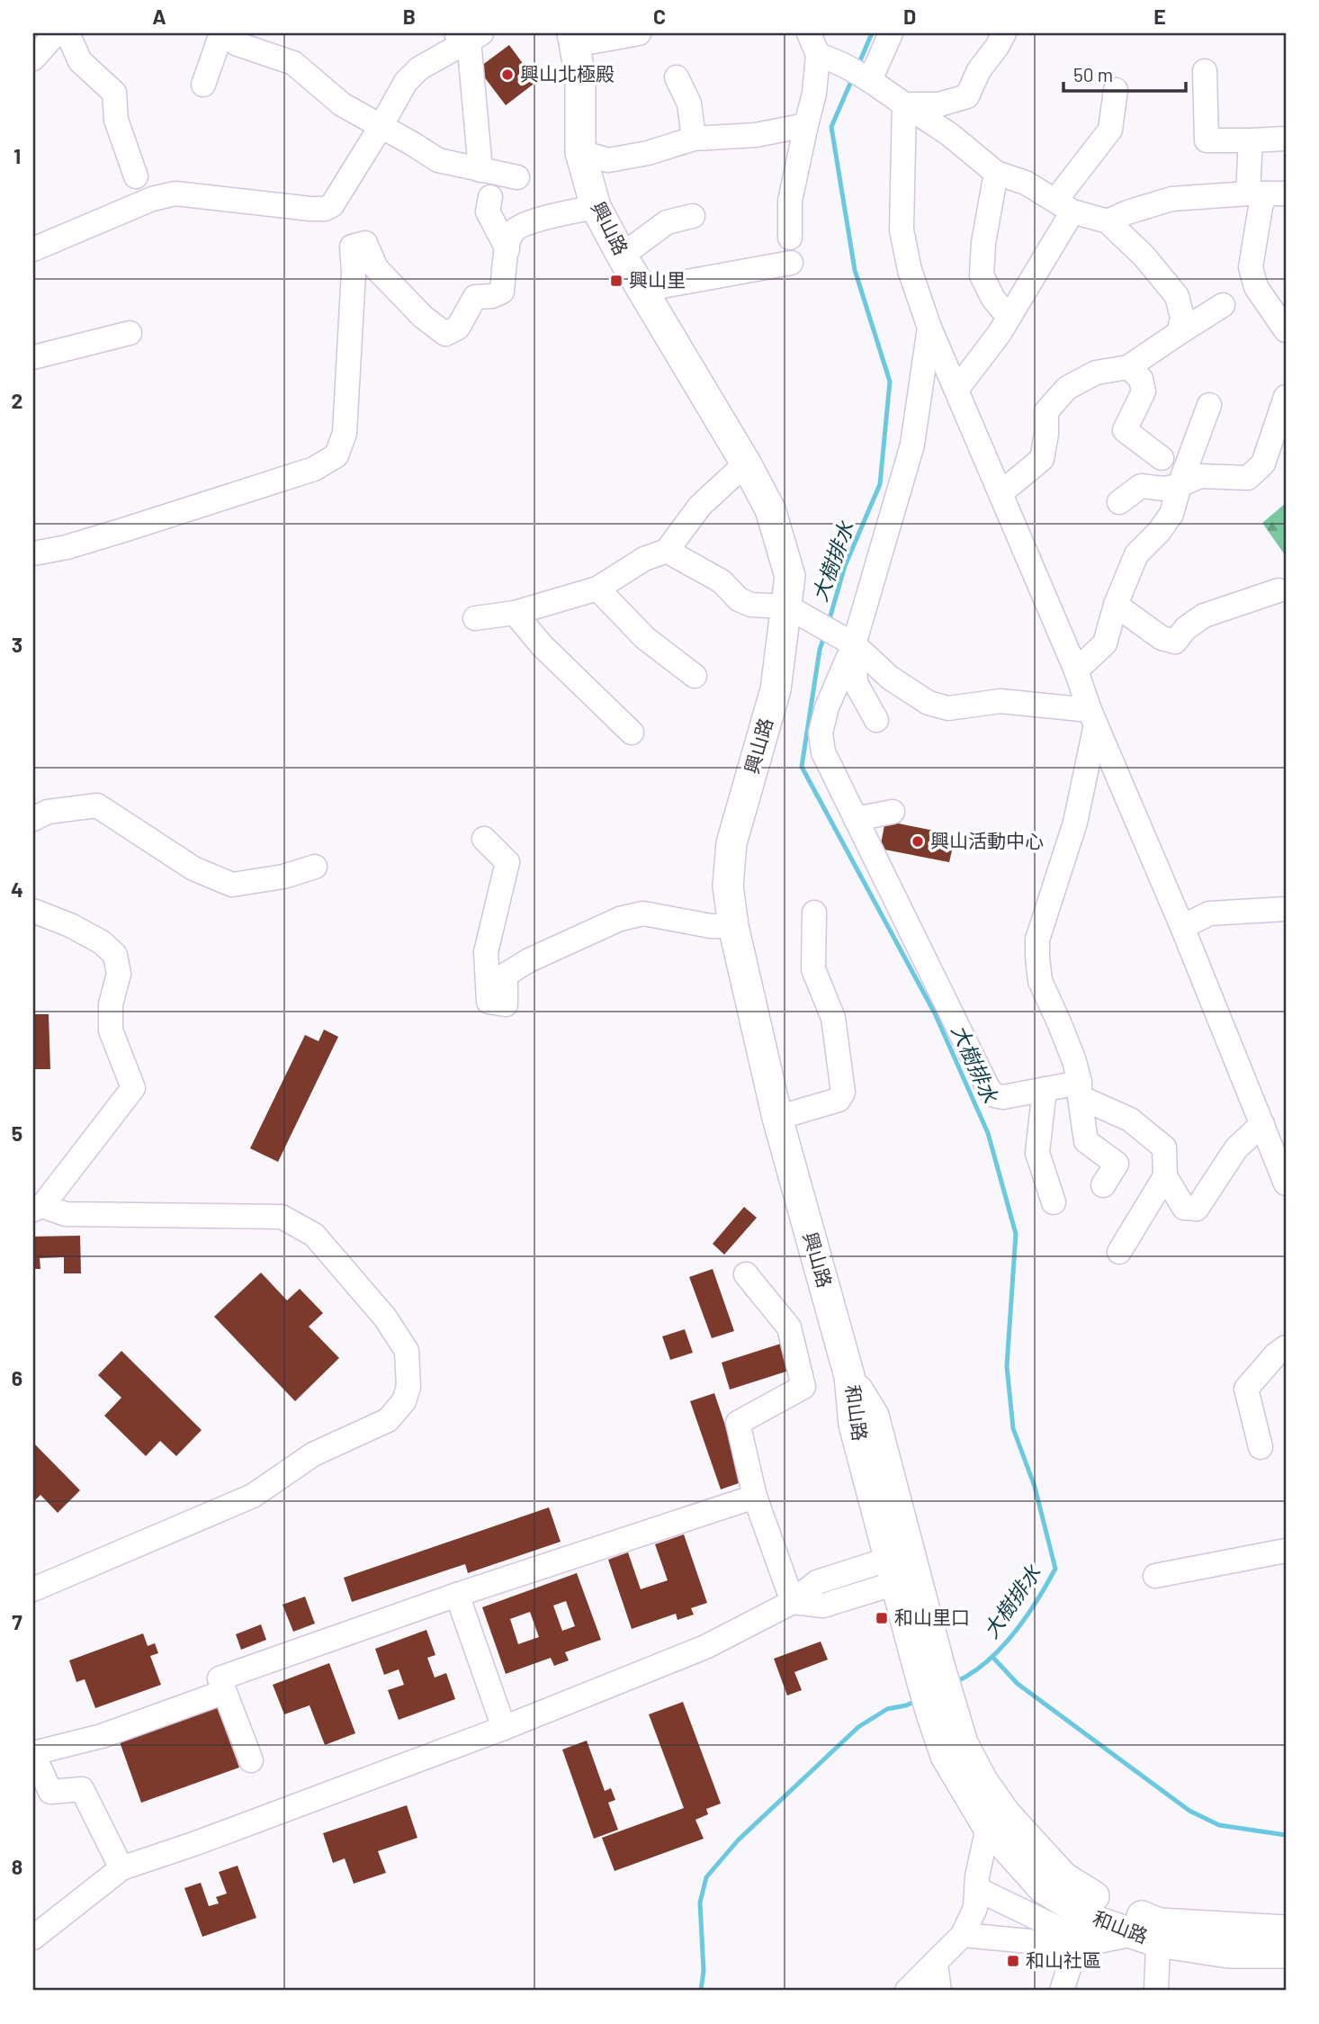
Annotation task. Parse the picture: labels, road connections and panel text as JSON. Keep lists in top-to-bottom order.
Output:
{
  "streets": {
    "main road": ["興山路", "和山路"]
  },
  "crossings": [
    ["興山路", "和山路"]
  ],
  "water": ["大樹排水"],
  "places": {
    "other": ["興山北極殿", "興山活動中心"],
    "transit": ["興山里", "和山里口", "和山社區"]
  },
  "scale_bar": "50 m",
  "grid": {
    "columns": [
      "A",
      "B",
      "C",
      "D",
      "E"
    ],
    "rows": [
      "1",
      "2",
      "3",
      "4",
      "5",
      "6",
      "7",
      "8"
    ]
  }
}
